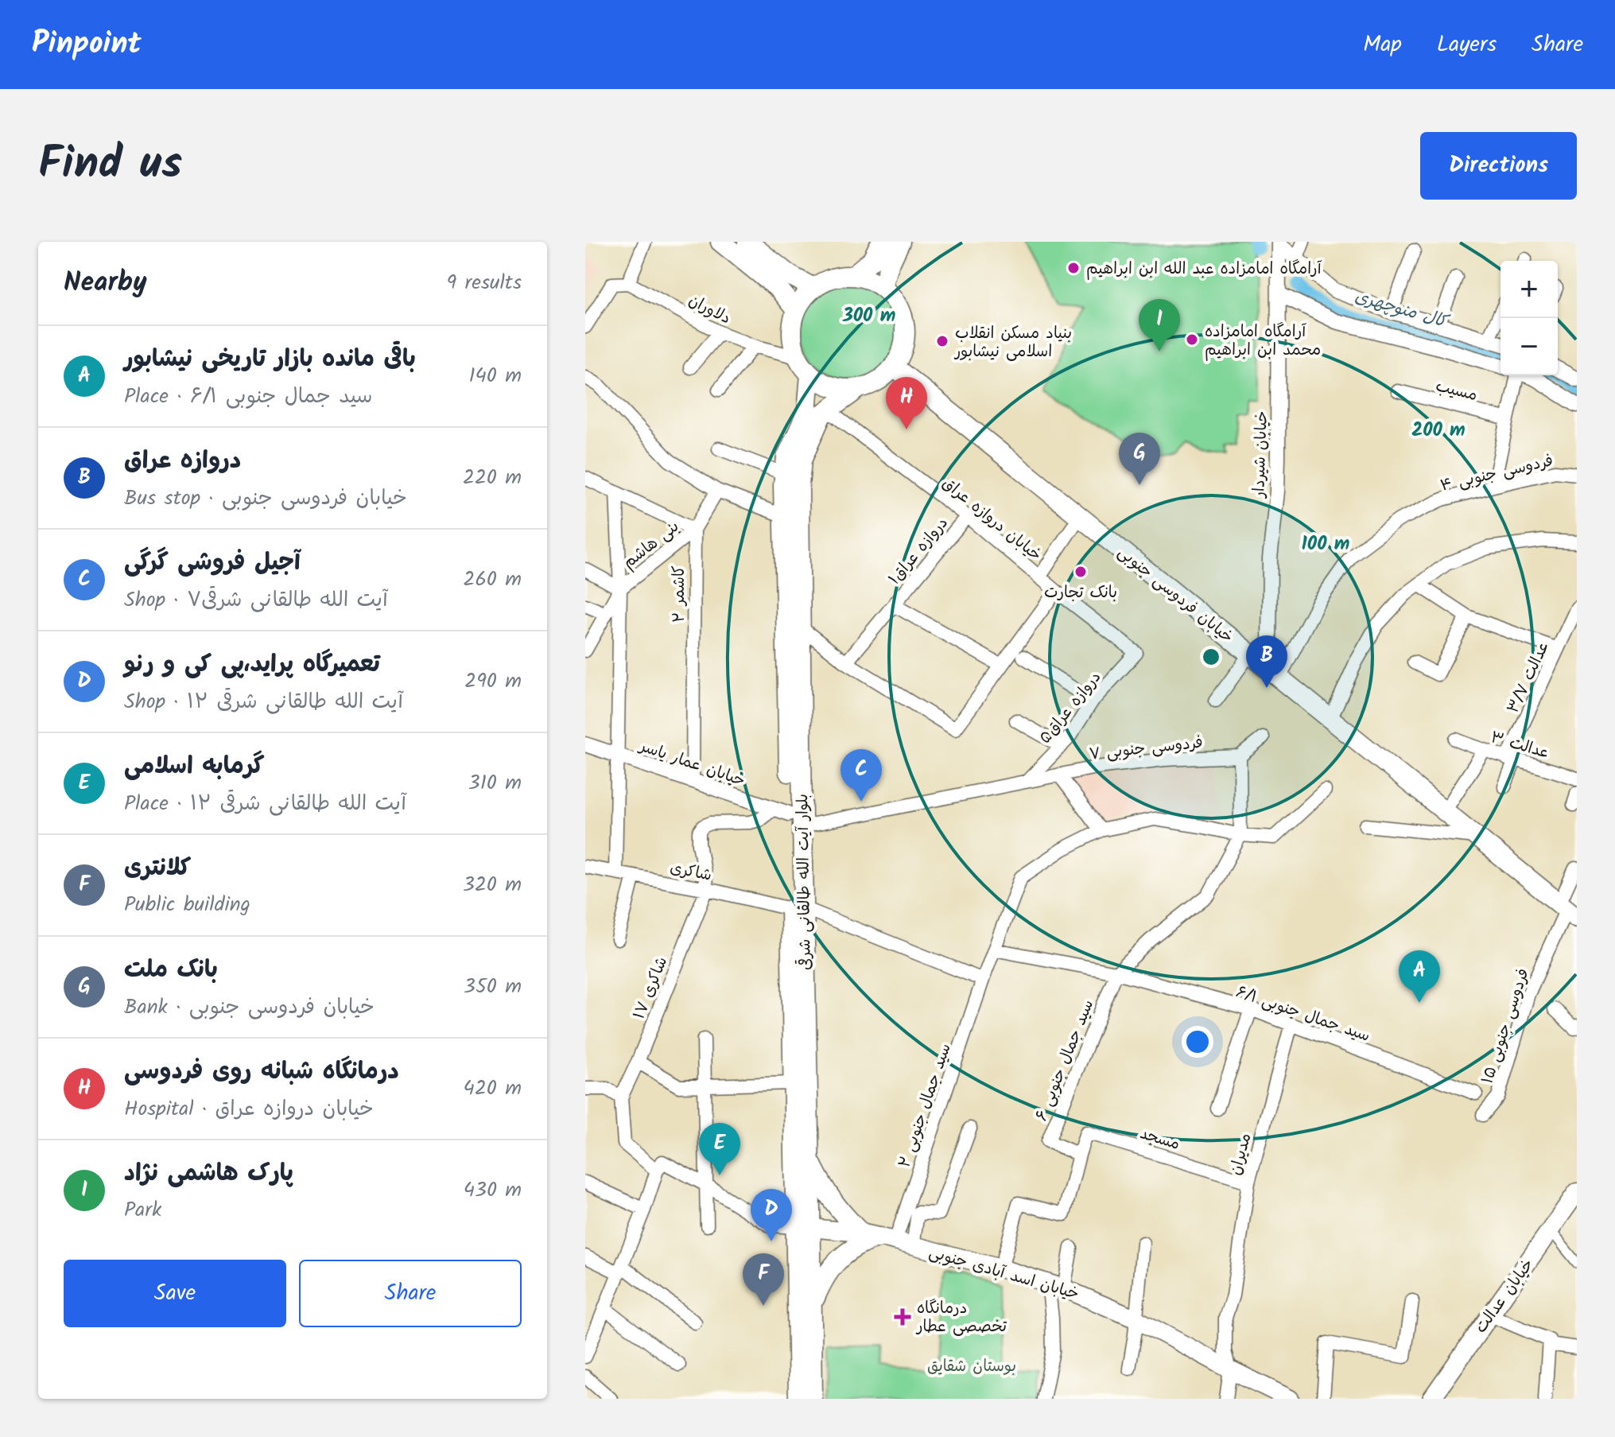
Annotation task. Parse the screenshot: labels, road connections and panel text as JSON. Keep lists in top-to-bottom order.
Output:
{
  "streets": {
    "main road": [
      "خیابان فردوسی جنوبی",
      "بلوار آیت الله طالقانی شرقی",
      "خیابان اسد آبادی جنوبی",
      "خیابان عدالت"
    ],
    "street": [
      "دلاوران",
      "مسیب",
      "خیابان شیردار",
      "فردوسی جنوبی ۴",
      "خیابان دروازه عراق",
      "بنی هاشم",
      "دروازه عراق۱",
      "کاشمر ۲",
      "عدالت ۳/۷",
      "دروازه عراق۵",
      "عدالت ۳",
      "فردوسی جنوبی ۷",
      "خیابان عمار یاسر",
      "شاکری",
      "شاکری ۱۷",
      "سید جمال جنوبی ۶/۱",
      "فردوسی جنوبی ۱۵",
      "سید جمال جنوبی ۶",
      "سید جمال جنوبی ۲",
      "مسجد",
      "مدیران"
    ]
  },
  "crossings": [
    ["دلاوران", "خیابان فردوسی جنوبی"],
    ["دلاوران", "بلوار آیت الله طالقانی شرقی"],
    ["خیابان شیردار", "فردوسی جنوبی ۴"],
    ["خیابان شیردار", "خیابان فردوسی جنوبی"],
    ["فردوسی جنوبی ۴", "خیابان فردوسی جنوبی"],
    ["خیابان دروازه عراق", "دروازه عراق۱"],
    ["خیابان دروازه عراق", "دروازه عراق۵"],
    ["خیابان دروازه عراق", "بلوار آیت الله طالقانی شرقی"],
    ["بنی هاشم", "کاشمر ۲"],
    ["کاشمر ۲", "خیابان عمار یاسر"],
    ["خیابان فردوسی جنوبی", "بلوار آیت الله طالقانی شرقی"],
    ["خیابان فردوسی جنوبی", "فردوسی جنوبی ۱۵"],
    ["عدالت ۳/۷", "عدالت ۳"],
    ["دروازه عراق۵", "فردوسی جنوبی ۷"],
    ["فردوسی جنوبی ۷", "خیابان عمار یاسر"],
    ["فردوسی جنوبی ۷", "شاکری"],
    ["فردوسی جنوبی ۷", "بلوار آیت الله طالقانی شرقی"],
    ["فردوسی جنوبی ۷", "شاکری ۱۷"],
    ["خیابان عمار یاسر", "بلوار آیت الله طالقانی شرقی"],
    ["شاکری", "بلوار آیت الله طالقانی شرقی"],
    ["شاکری", "شاکری ۱۷"],
    ["شاکری", "سید جمال جنوبی ۲"],
    ["بلوار آیت الله طالقانی شرقی", "خیابان اسد آبادی جنوبی"],
    ["سید جمال جنوبی ۶/۱", "سید جمال جنوبی ۶"],
    ["سید جمال جنوبی ۶/۱", "سید جمال جنوبی ۲"],
    ["سید جمال جنوبی ۶/۱", "مدیران"],
    ["سید جمال جنوبی ۶", "مسجد"],
    ["سید جمال جنوبی ۲", "خیابان اسد آبادی جنوبی"],
    ["مسجد", "مدیران"],
    ["مدیران", "خیابان اسد آبادی جنوبی"]
  ],
  "water": ["کال منوچهری"],
  "parks": ["بوستان شقایق"],
  "places": {
    "other": [
      "آرامگاه امامزاده عبد الله ابن ابراهیم",
      "آرامگاه امامزاده محمد ابن ابراهیم",
      "بنیاد مسکن انقلاب اسلامی نیشابور",
      "بانک تجارت"
    ],
    "health": ["درمانگاه تخصصی عطار"]
  },
  "page": {
    "header": "Pinpoint",
    "nav": ["Map", "Layers", "Share"],
    "title": "Find us",
    "buttons": [
      "Directions",
      ["Save", "Share"]
    ],
    "heading": ["Nearby", "9 results"],
    "map_buttons": ["+", "−"],
    "pins": [
      "I",
      "H",
      "G",
      "B",
      "C",
      "A",
      "E",
      "D",
      "F"
    ],
    "list": [
      {
        "mark": "A",
        "name": "باقی مانده بازار تاریخی نیشابور",
        "note": "Place · سید جمال جنوبی ۶/۱",
        "value": "140 m"
      },
      {
        "mark": "B",
        "name": "دروازه عراق",
        "note": "Bus stop · خیابان فردوسی جنوبی",
        "value": "220 m"
      },
      {
        "mark": "C",
        "name": "آجیل فروشی گرگی",
        "note": "Shop · آیت الله طالقانی شرقی۷",
        "value": "260 m"
      },
      {
        "mark": "D",
        "name": "تعمیرگاه پراید،پی کی و رنو",
        "note": "Shop · آیت الله طالقانی شرقی ۱۲",
        "value": "290 m"
      },
      {
        "mark": "E",
        "name": "گرمابه اسلامی",
        "note": "Place · آیت الله طالقانی شرقی ۱۲",
        "value": "310 m"
      },
      {
        "mark": "F",
        "name": "کلانتری",
        "note": "Public building",
        "value": "320 m"
      },
      {
        "mark": "G",
        "name": "بانک ملت",
        "note": "Bank · خیابان فردوسی جنوبی",
        "value": "350 m"
      },
      {
        "mark": "H",
        "name": "درمانگاه شبانه روی فردوسی",
        "note": "Hospital · خیابان دروازه عراق",
        "value": "420 m"
      },
      {
        "mark": "I",
        "name": "پارک هاشمی نژاد",
        "note": "Park",
        "value": "430 m"
      }
    ]
  },
  "rings": ["300 m", "200 m", "100 m"]
}
